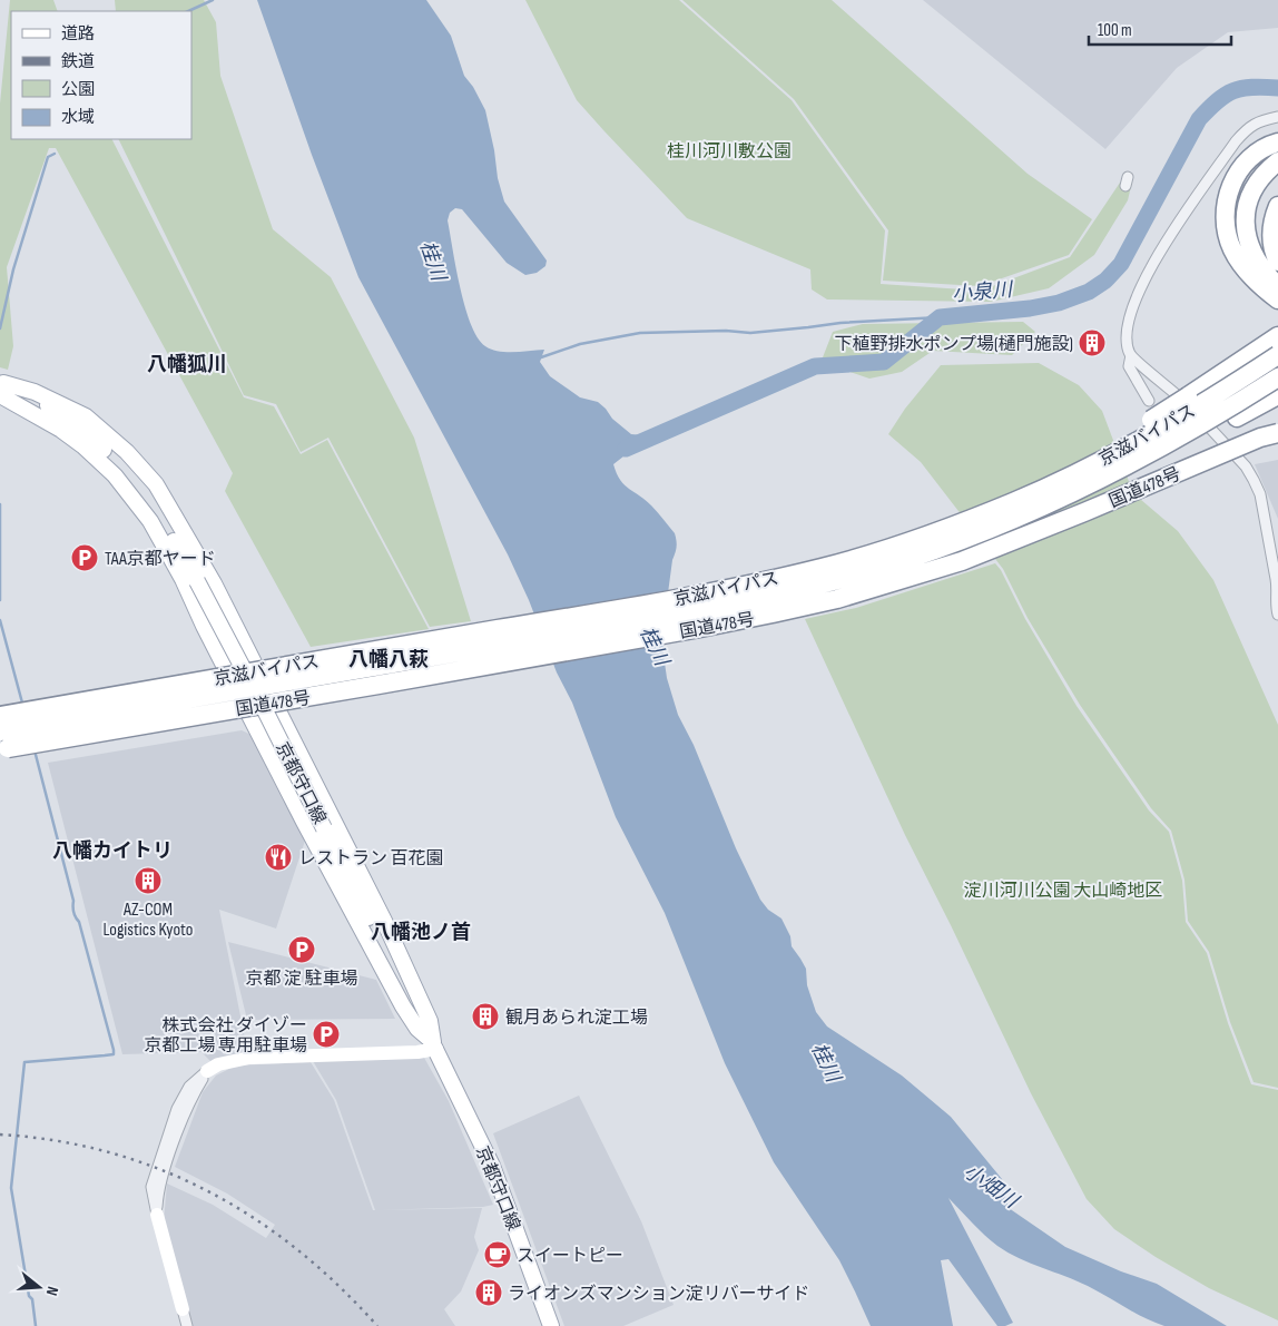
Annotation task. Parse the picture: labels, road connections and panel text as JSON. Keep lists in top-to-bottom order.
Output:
{
  "streets": {
    "highway": ["京滋バイパス", "国道478号"],
    "main road": ["京都守口線"]
  },
  "crossings": [
    ["京滋バイパス", "国道478号"],
    ["国道478号", "京都守口線"]
  ],
  "districts": [
    "八幡狐川",
    "八幡八萩",
    "八幡カイトリ",
    "八幡池ノ首"
  ],
  "water": ["桂川", "小泉川", "小畑川"],
  "parks": ["桂川河川敷公園", "淀川河川公園 大山崎地区"],
  "places": {
    "building": [
      "下植野排水ポンプ場(樋門施設)",
      "AZ-COM Logistics Kyoto",
      "観月あられ淀工場",
      "ライオンズマンション淀リバーサイド"
    ],
    "parking": ["TAA京都ヤード", "京都 淀 駐車場", "株式会社 ダイゾー 京都工場 専用駐車場"],
    "restaurant": ["レストラン 百花園"],
    "cafe": ["スイートピー"]
  },
  "legend": [
    "道路",
    "鉄道",
    "公園",
    "水域"
  ],
  "scale_bar": "100 m",
  "north": "right"
}
